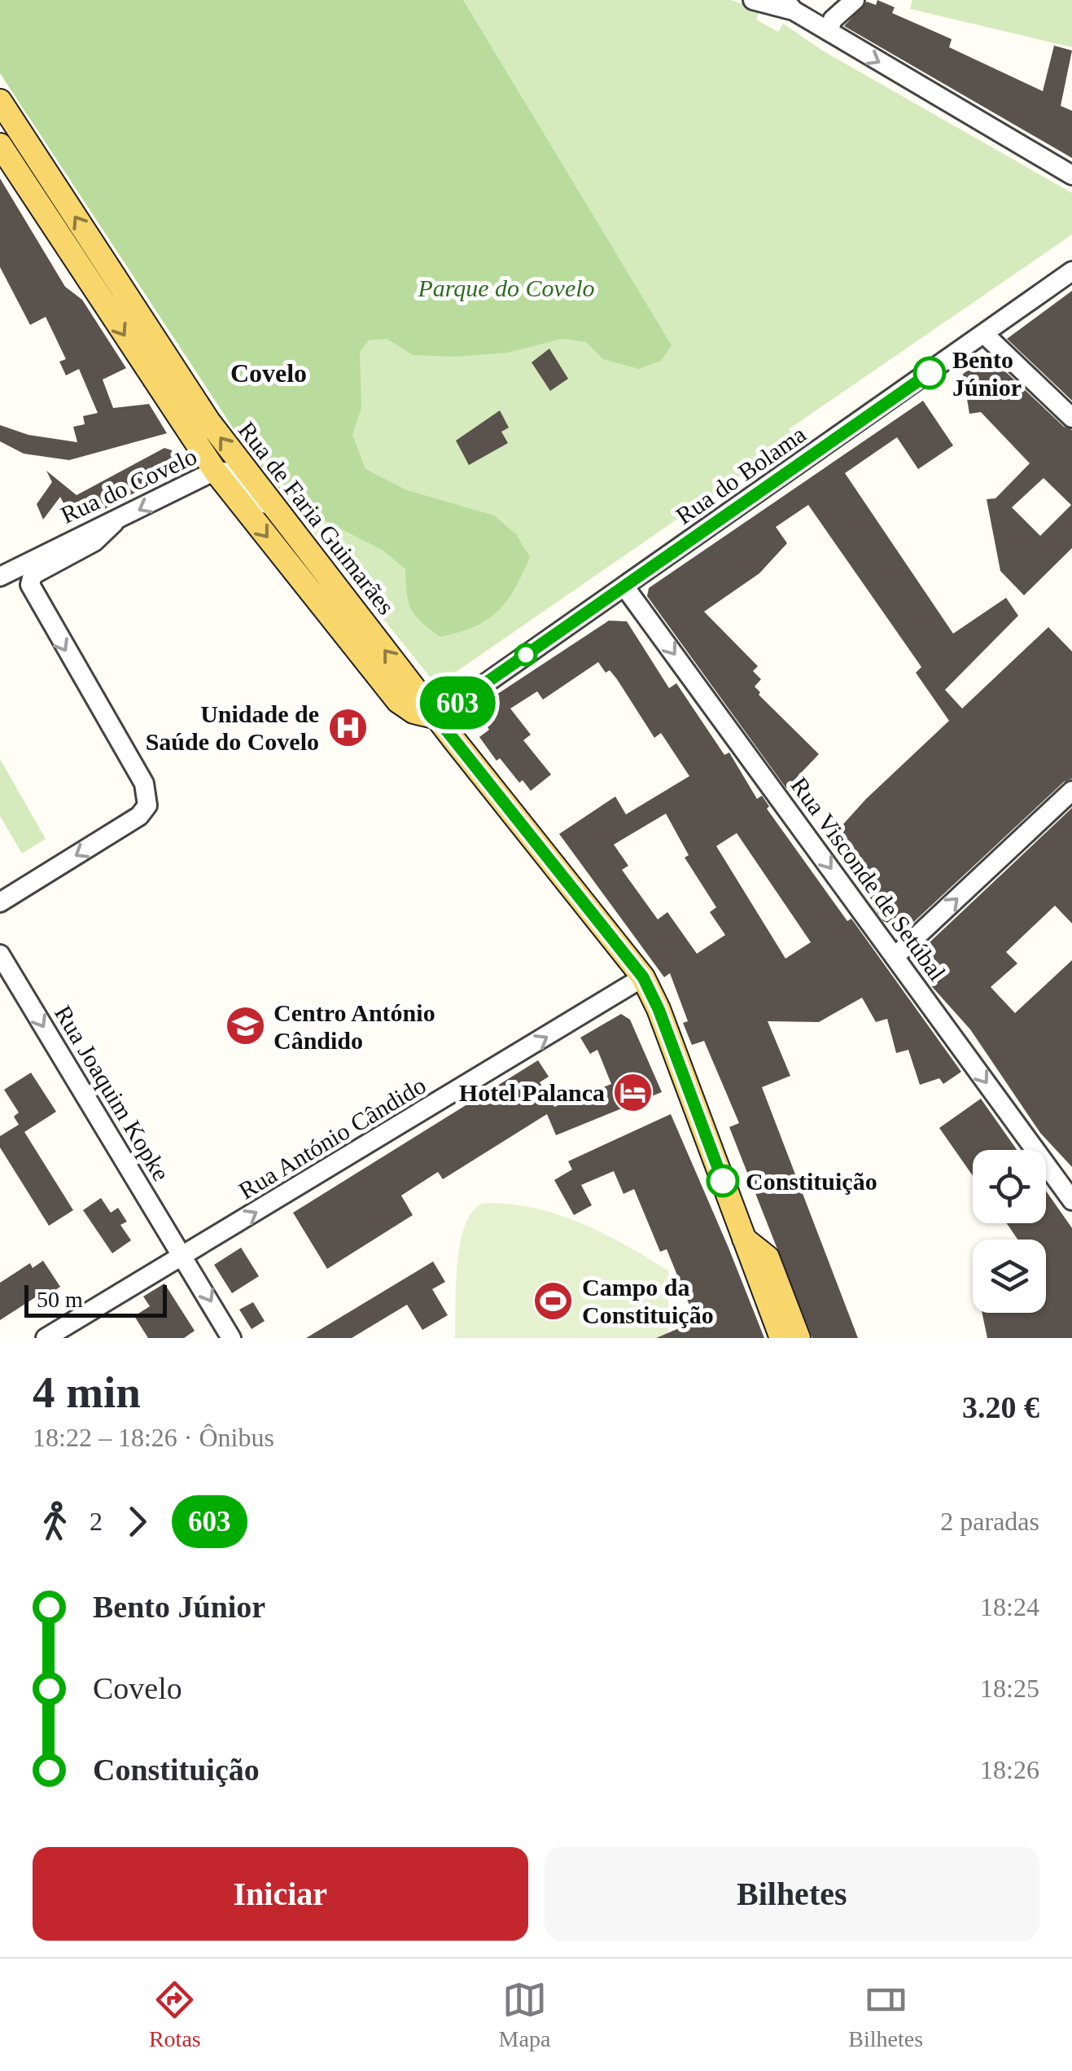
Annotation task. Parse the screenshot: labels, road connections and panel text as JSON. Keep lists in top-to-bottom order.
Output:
{
  "streets": {
    "main road": ["Rua de Faria Guimarães"],
    "street": [
      "Rua do Bolama",
      "Rua do Covelo",
      "Rua Visconde de Setúbal",
      "Rua Joaquim Kopke",
      "Rua António Cândido"
    ]
  },
  "crossings": [
    ["Rua do Bolama", "Rua de Faria Guimarães"],
    ["Rua do Bolama", "Rua Visconde de Setúbal"],
    ["Rua do Covelo", "Rua de Faria Guimarães"],
    ["Rua de Faria Guimarães", "Rua António Cândido"],
    ["Rua Joaquim Kopke", "Rua António Cândido"]
  ],
  "one_way": [
    "Rua do Covelo",
    "Rua Visconde de Setúbal",
    "Rua Joaquim Kopke",
    "Rua António Cândido"
  ],
  "districts": ["Covelo"],
  "parks": ["Parque do Covelo"],
  "places": {
    "other": ["Bento Júnior", "Constituição"],
    "hospital": ["Unidade de Saúde do Covelo"],
    "school or university": ["Centro António Cândido"],
    "hotel": ["Hotel Palanca"],
    "sports": ["Campo da Constituição"]
  },
  "lines": ["bus line 603"],
  "scale_bar": "50 m",
  "page": {
    "on_map": "603",
    "scale": "50 m",
    "heading": ["4 min", "18:22 – 18:26 · Ônibus", "3.20 €"],
    "legs": ["2", "603", "2 paradas"],
    "list": [
      {
        "name": "Bento Júnior",
        "value": "18:24"
      },
      {
        "name": "Covelo",
        "value": "18:25"
      },
      {
        "name": "Constituição",
        "value": "18:26"
      }
    ],
    "buttons": ["Iniciar", "Bilhetes"],
    "tabs": ["Rotas", "Mapa", "Bilhetes"]
  }
}
